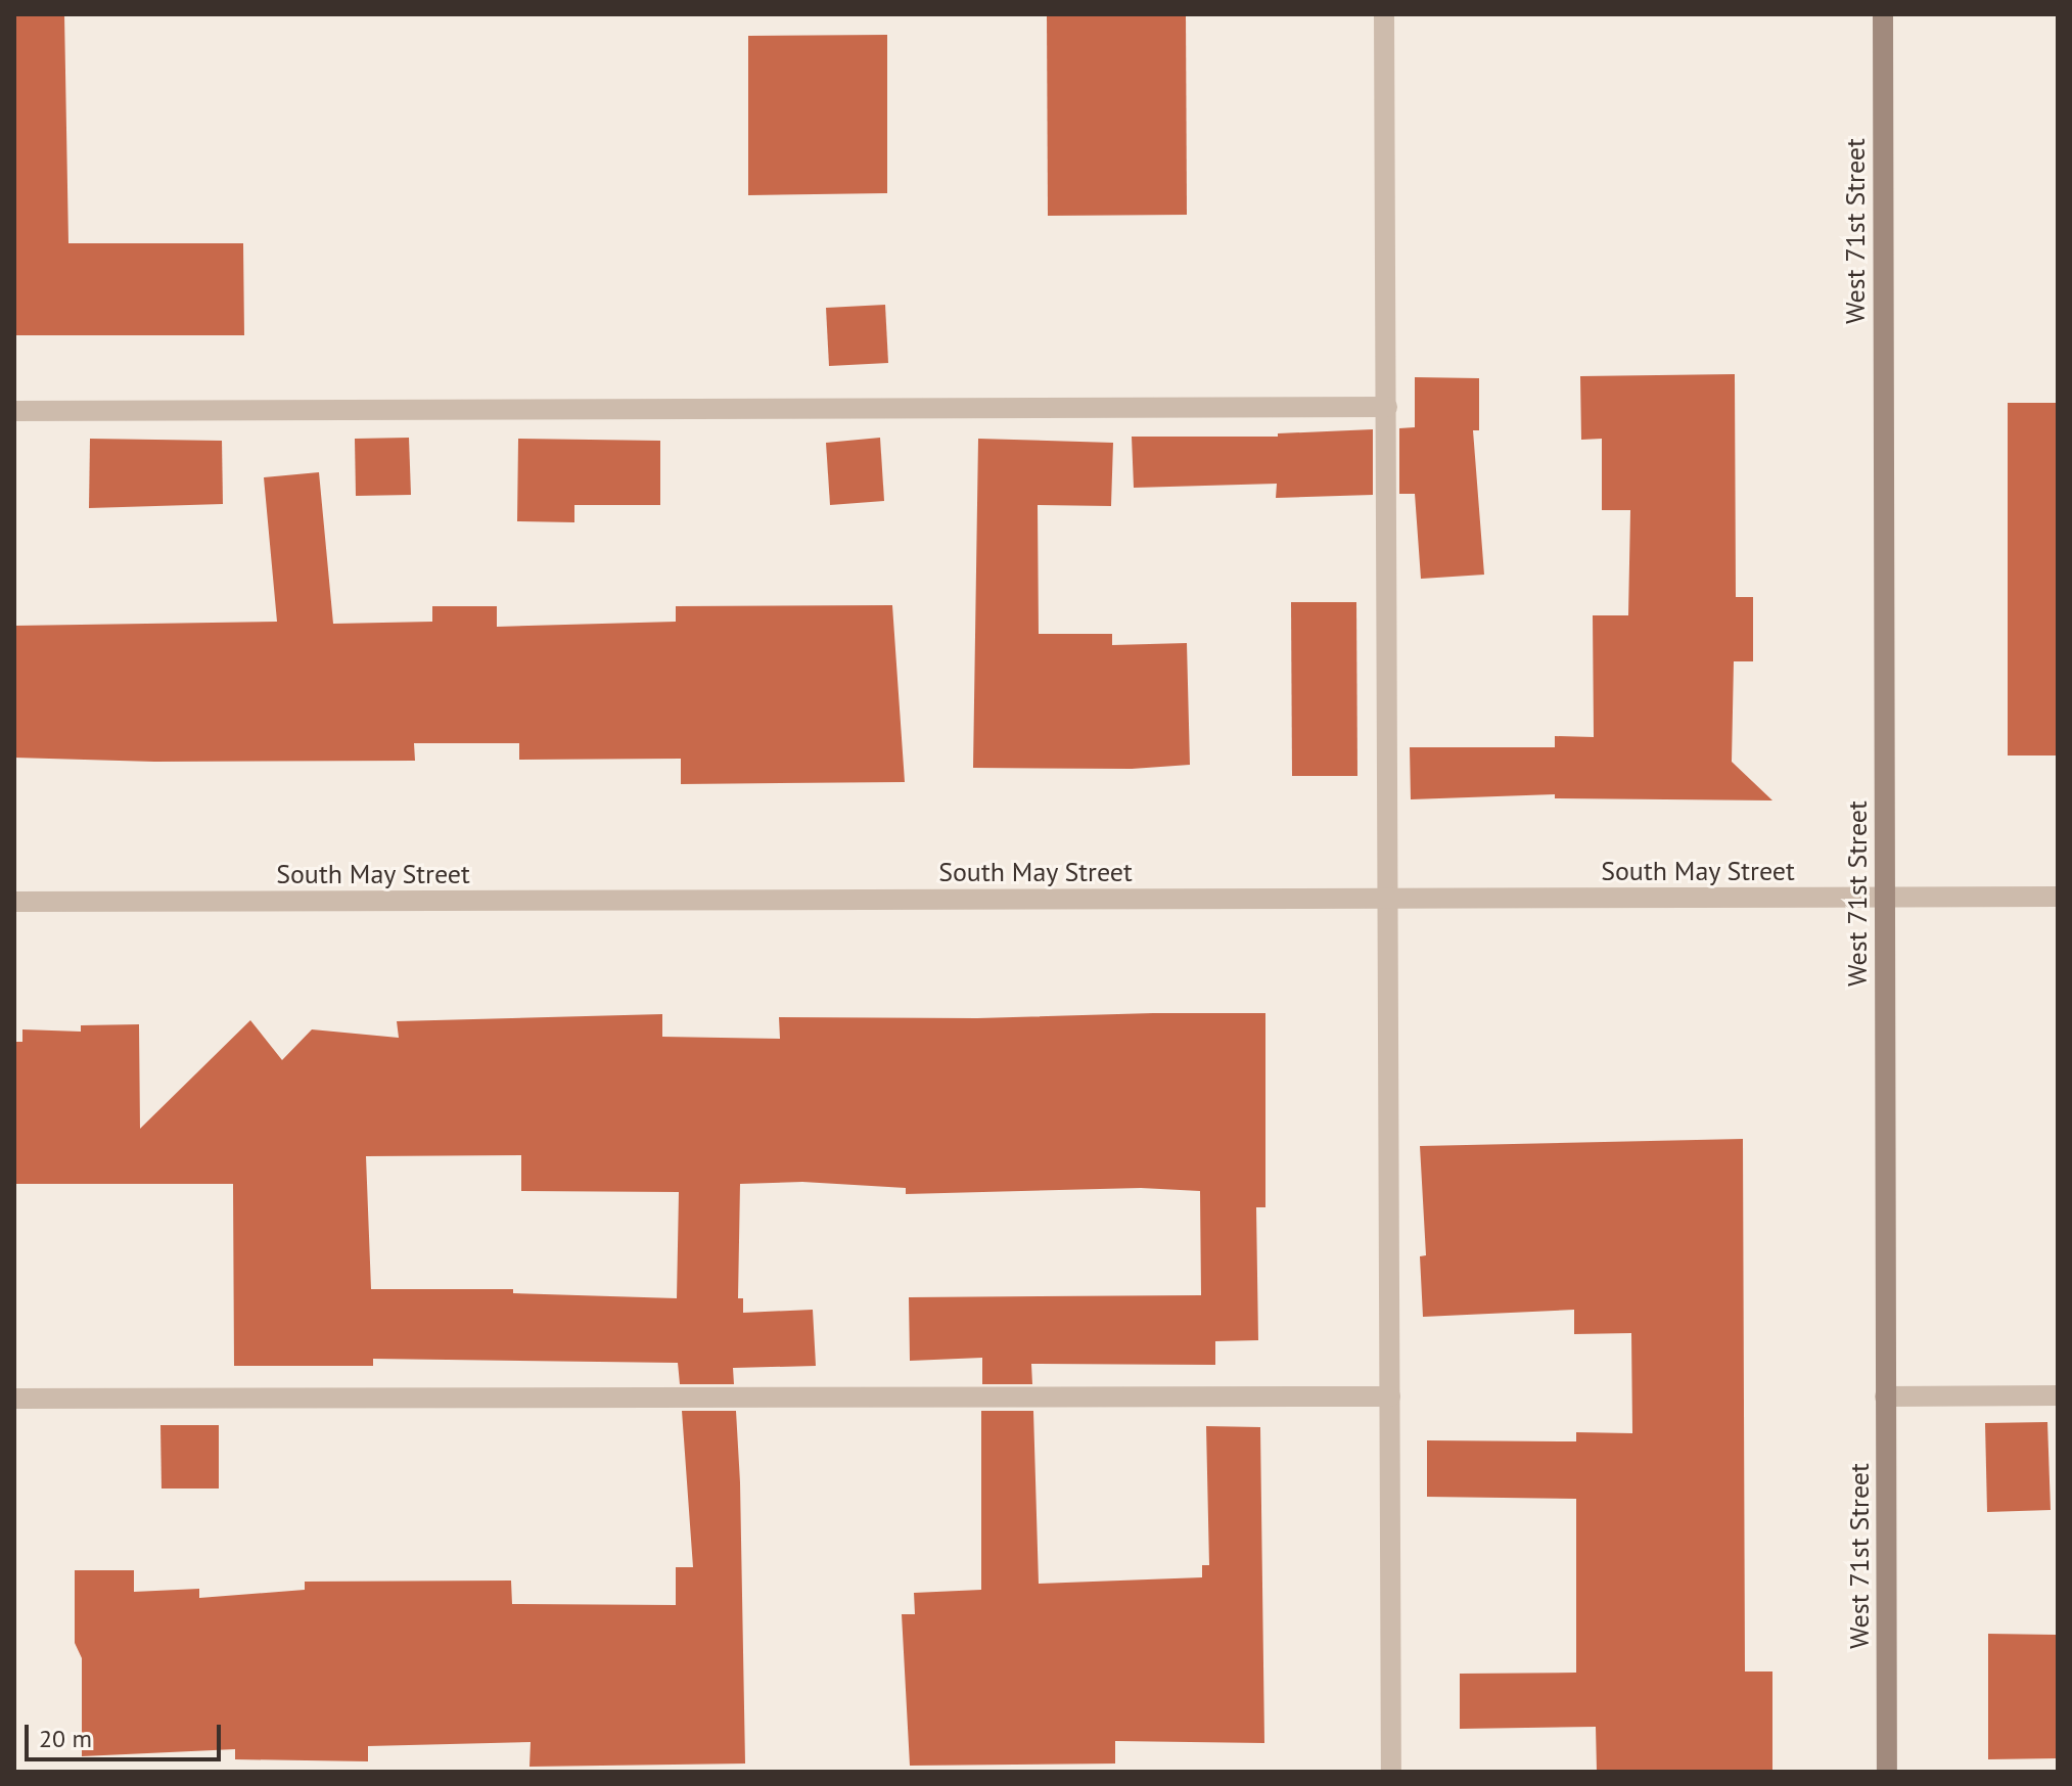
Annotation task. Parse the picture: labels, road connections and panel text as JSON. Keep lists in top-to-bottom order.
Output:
{
  "streets": {
    "main road": ["West 71st Street"],
    "street": ["South May Street"]
  },
  "crossings": [
    ["West 71st Street", "South May Street"]
  ],
  "scale_bar": "20 m"
}
